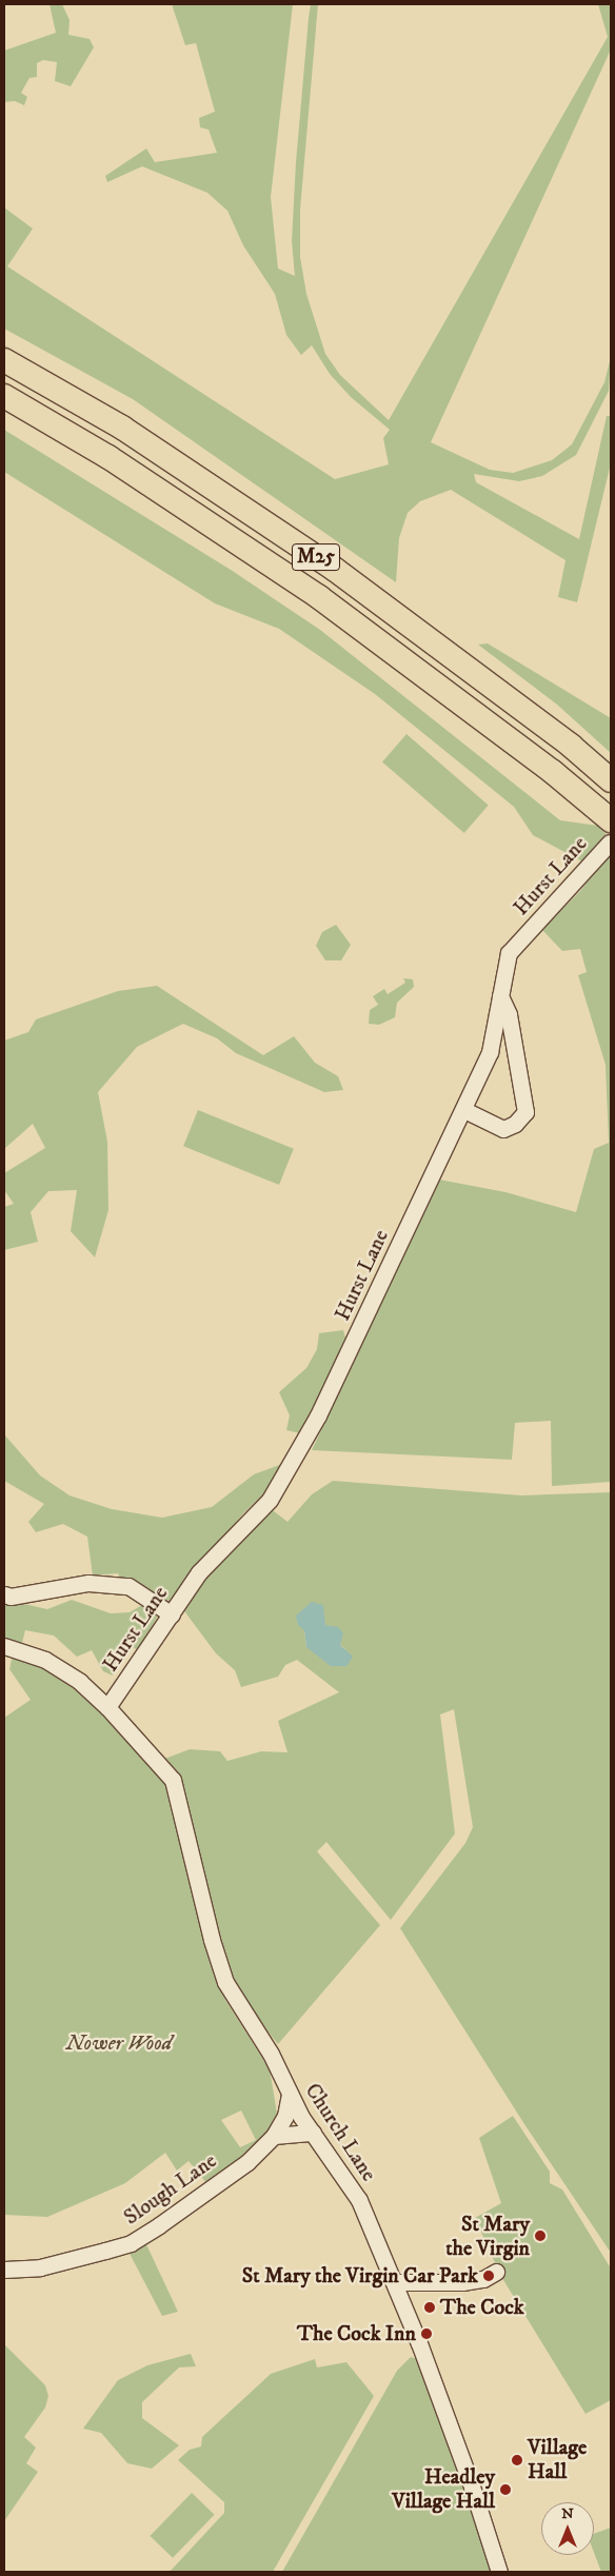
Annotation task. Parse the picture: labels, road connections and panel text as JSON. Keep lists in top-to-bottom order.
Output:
{
  "streets": {
    "highway": ["M25"],
    "street": ["Hurst Lane", "Church Lane", "Slough Lane"]
  },
  "crossings": [
    ["M25", "Hurst Lane"],
    ["Hurst Lane", "Church Lane"],
    ["Church Lane", "Slough Lane"]
  ],
  "parks": ["Nower Wood"],
  "places": [
    "St Mary the Virgin",
    "St Mary the Virgin Car Park",
    "The Cock",
    "The Cock Inn",
    "Village Hall",
    "Headley Village Hall"
  ],
  "north": "top"
}
